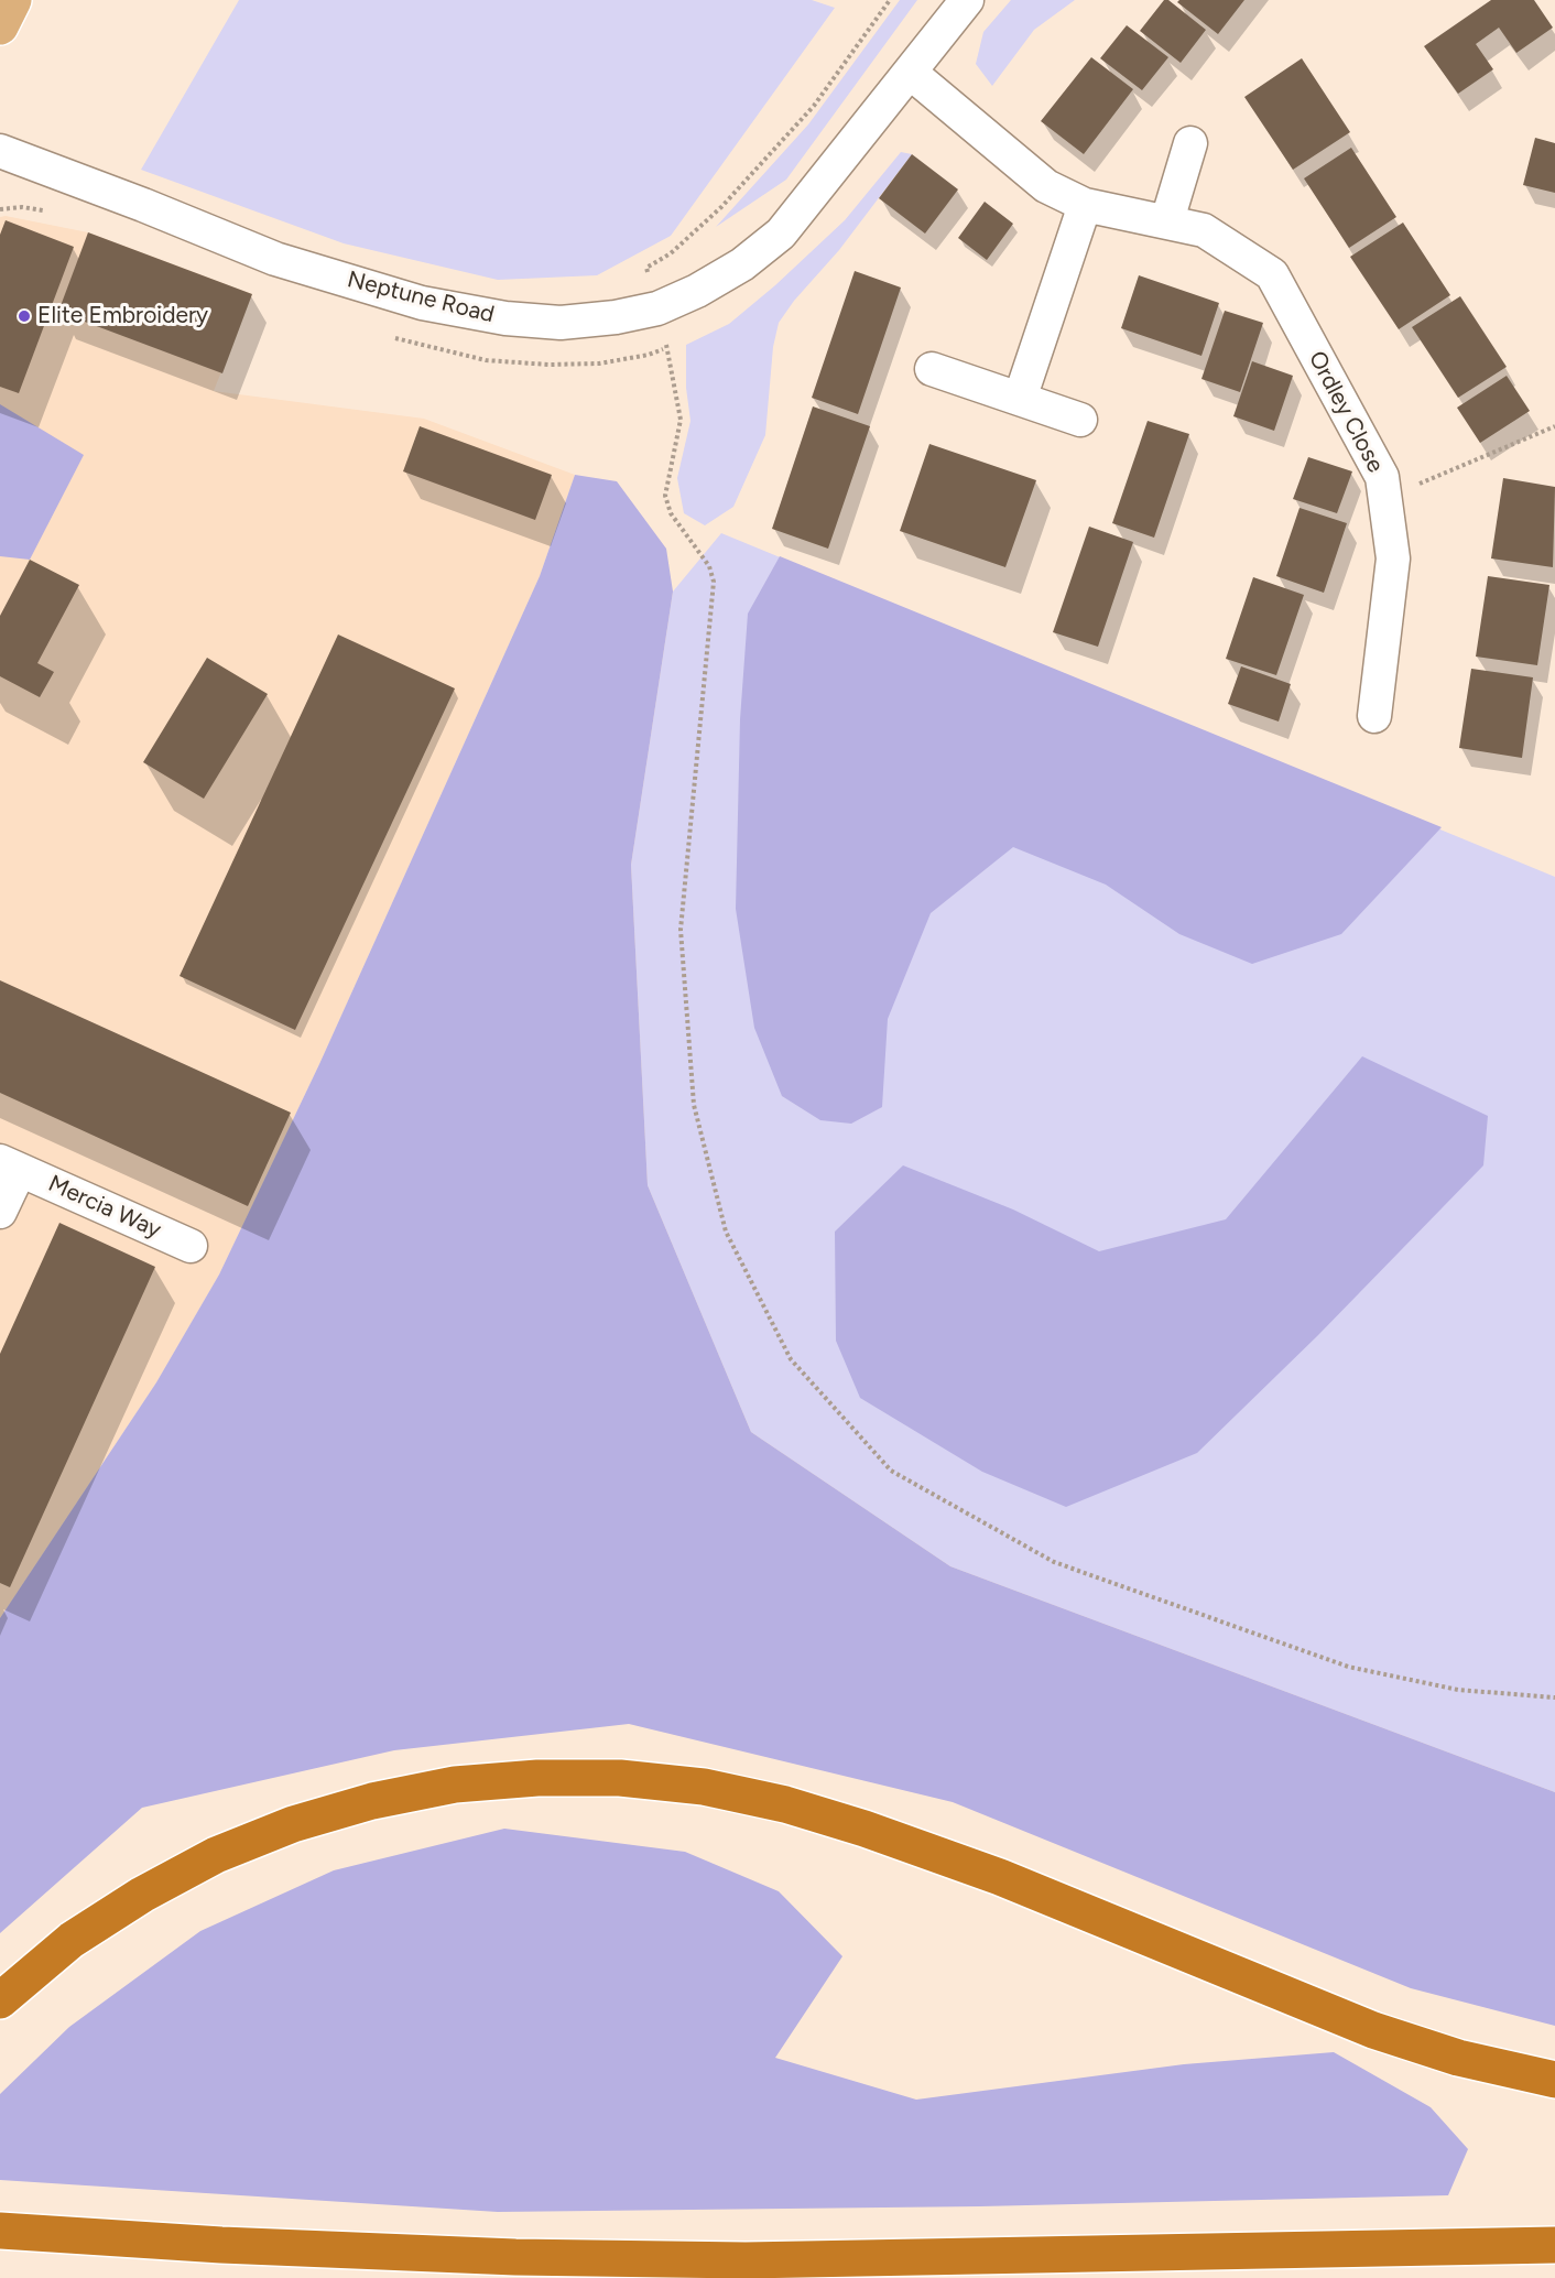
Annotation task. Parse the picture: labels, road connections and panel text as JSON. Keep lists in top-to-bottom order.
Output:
{
  "streets": {
    "street": ["Neptune Road", "Ordley Close", "Mercia Way"]
  },
  "crossings": [
    ["Neptune Road", "Ordley Close"]
  ],
  "places": ["Elite Embroidery"]
}
